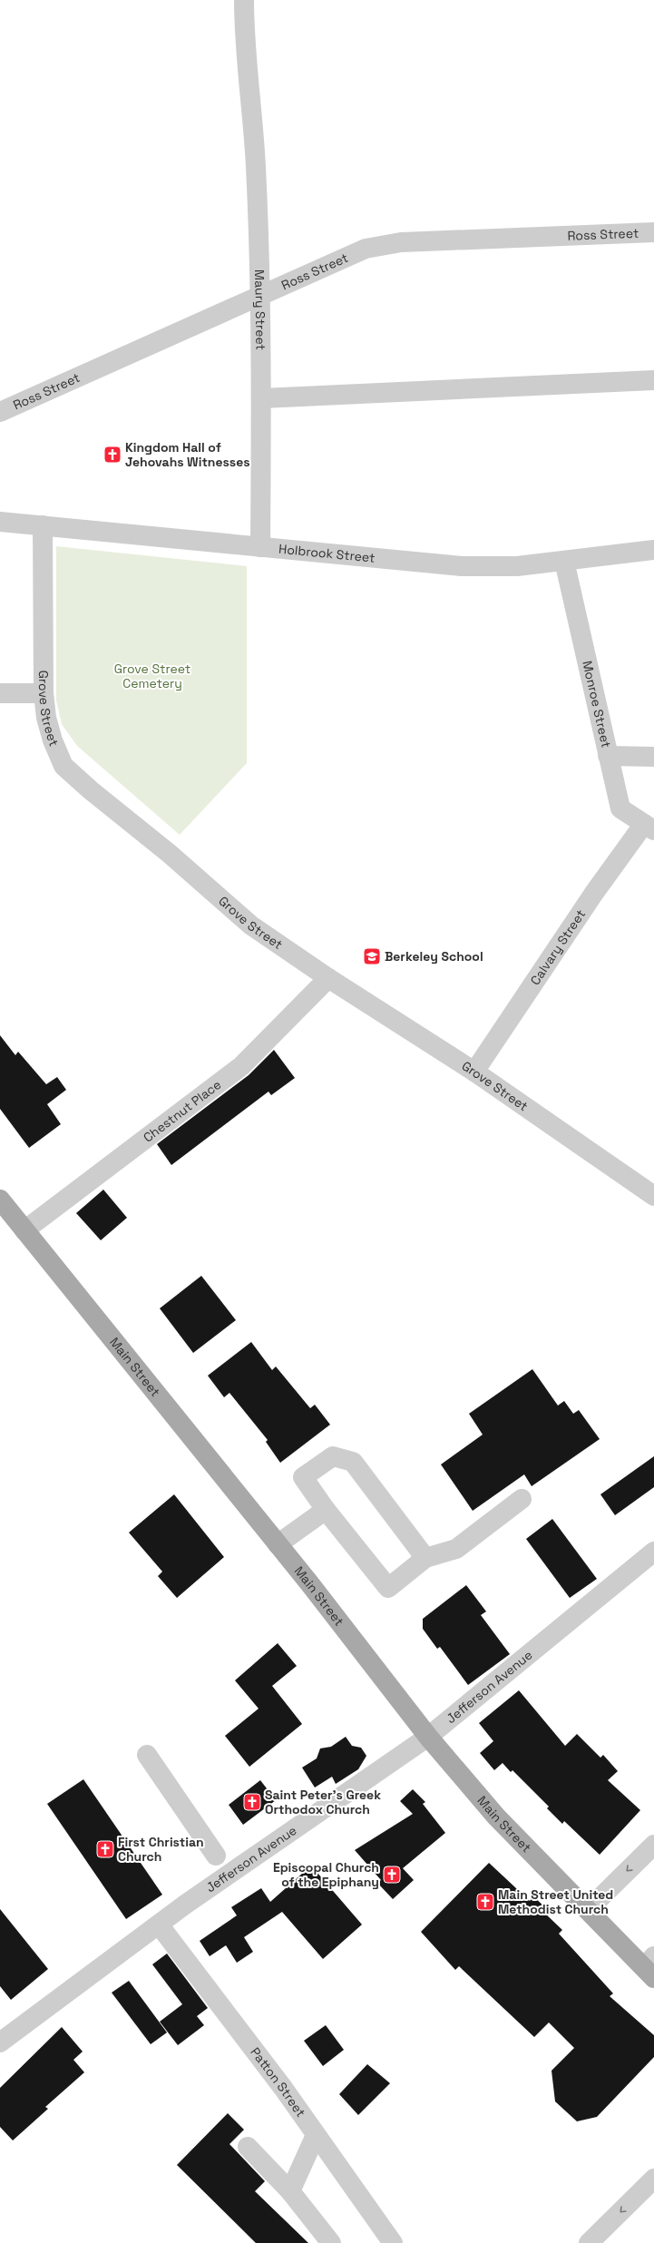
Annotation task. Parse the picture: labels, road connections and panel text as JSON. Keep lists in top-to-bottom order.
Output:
{
  "streets": {
    "main road": ["Main Street"],
    "street": [
      "Ross Street",
      "Maury Street",
      "Holbrook Street",
      "Monroe Street",
      "Grove Street",
      "Calvary Street",
      "Chestnut Place",
      "Jefferson Avenue",
      "Patton Street"
    ]
  },
  "crossings": [
    ["Ross Street", "Maury Street"],
    ["Maury Street", "Holbrook Street"],
    ["Holbrook Street", "Monroe Street"],
    ["Holbrook Street", "Grove Street"],
    ["Monroe Street", "Calvary Street"],
    ["Grove Street", "Calvary Street"],
    ["Grove Street", "Chestnut Place"],
    ["Chestnut Place", "Main Street"],
    ["Main Street", "Jefferson Avenue"],
    ["Jefferson Avenue", "Patton Street"]
  ],
  "parks": ["Grove Street Cemetery"],
  "places": {
    "church": [
      "Kingdom Hall of Jehovahs Witnesses",
      "Saint Peter's Greek Orthodox Church",
      "First Christian Church",
      "Episcopal Church of the Epiphany",
      "Main Street United Methodist Church"
    ],
    "school or university": ["Berkeley School"]
  }
}
